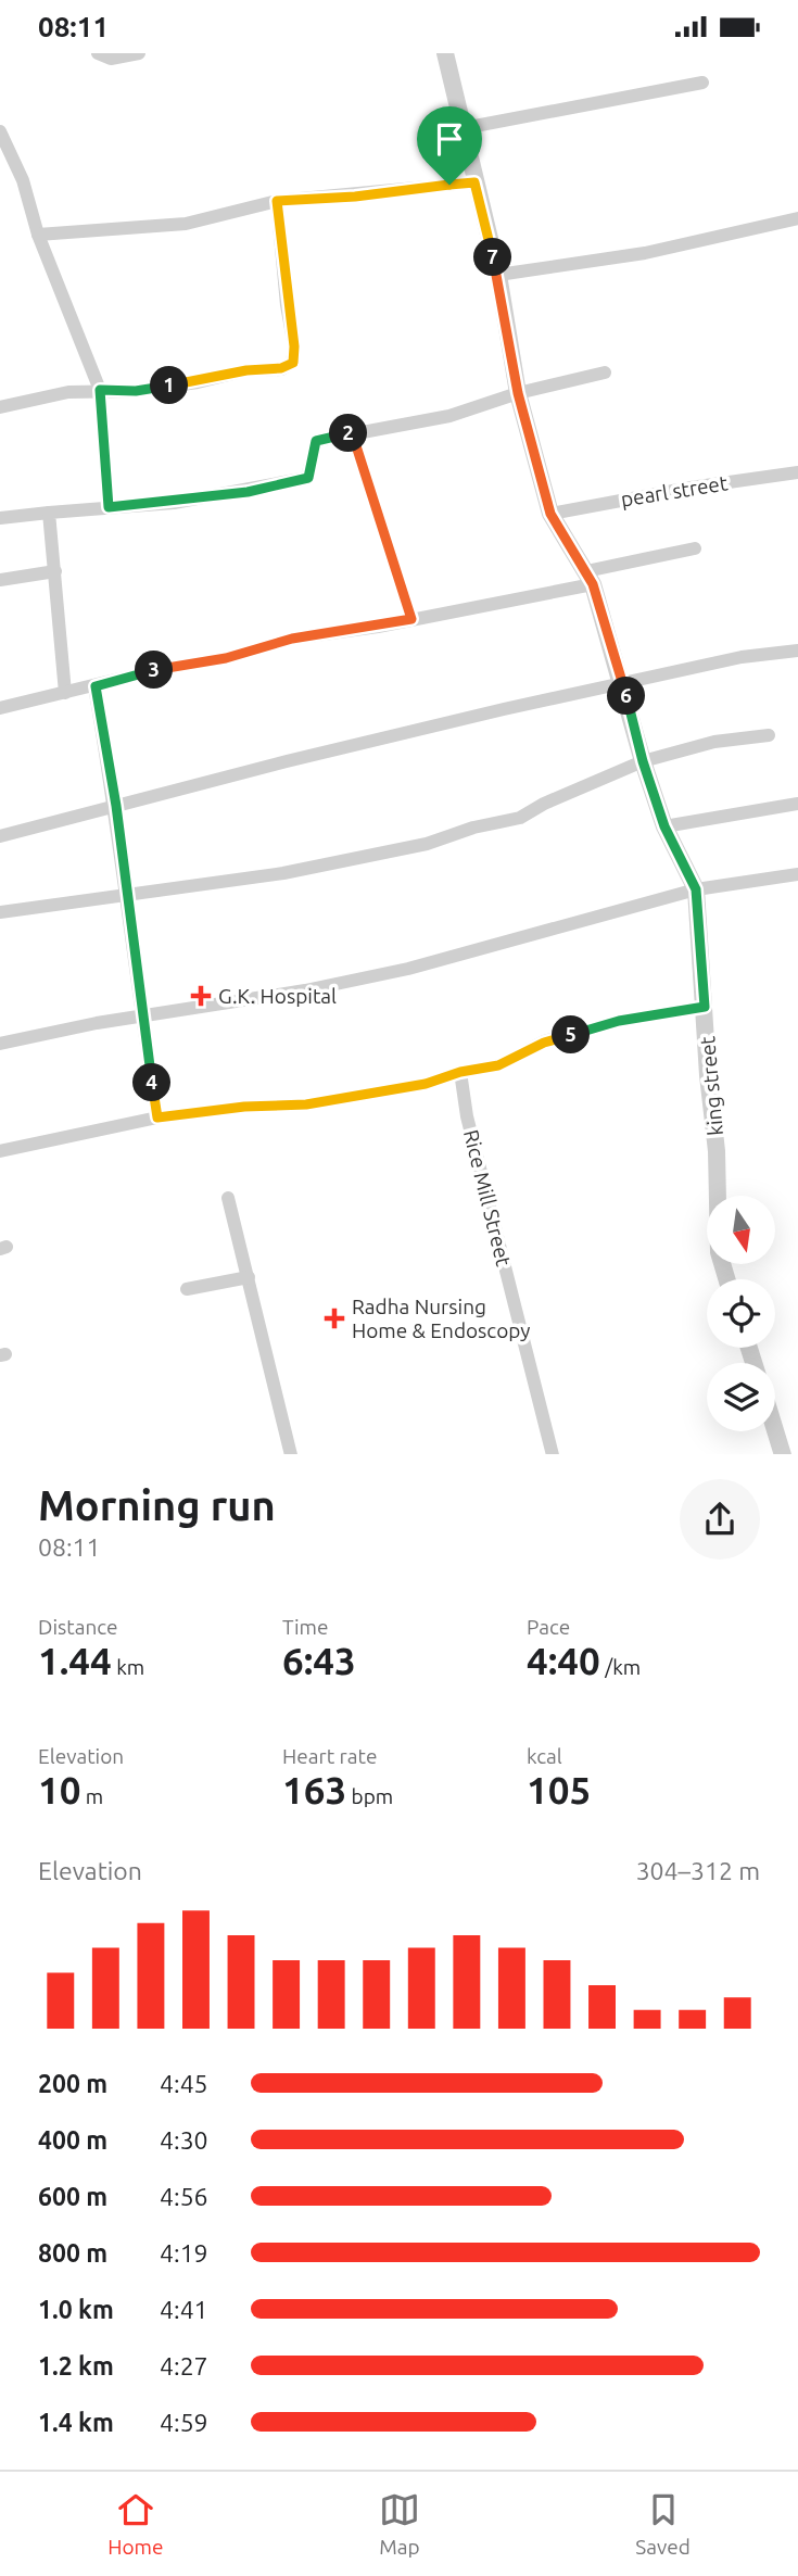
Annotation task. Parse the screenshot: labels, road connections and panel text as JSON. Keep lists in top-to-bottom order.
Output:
{
  "streets": {
    "street": ["pearl street", "king street", "Rice Mill Street"]
  },
  "crossings": [
    ["pearl street", "king street"]
  ],
  "places": {
    "health": ["G.K. Hospital", "Radha Nursing Home & Endoscopy"]
  },
  "north": "bottom",
  "page": {
    "status": "08:11",
    "pins": [
      "7",
      "1",
      "2",
      "3",
      "6",
      "5",
      "4"
    ],
    "heading": ["Morning run", "08:11"],
    "stats": [
      ["Distance", "1.44 km"],
      ["Time", "6:43"],
      ["Pace", "4:40 /km"],
      ["Elevation", "10 m"],
      ["Heart rate", "163 bpm"],
      ["kcal", "105"]
    ],
    "chart": ["Elevation", "304–312 m"],
    "list": [
      {
        "name": "200 m",
        "note": "4:45"
      },
      {
        "name": "400 m",
        "note": "4:30"
      },
      {
        "name": "600 m",
        "note": "4:56"
      },
      {
        "name": "800 m",
        "note": "4:19"
      },
      {
        "name": "1.0 km",
        "note": "4:41"
      },
      {
        "name": "1.2 km",
        "note": "4:27"
      },
      {
        "name": "1.4 km",
        "note": "4:59"
      }
    ],
    "tabs": ["Home", "Map", "Saved"]
  }
}
